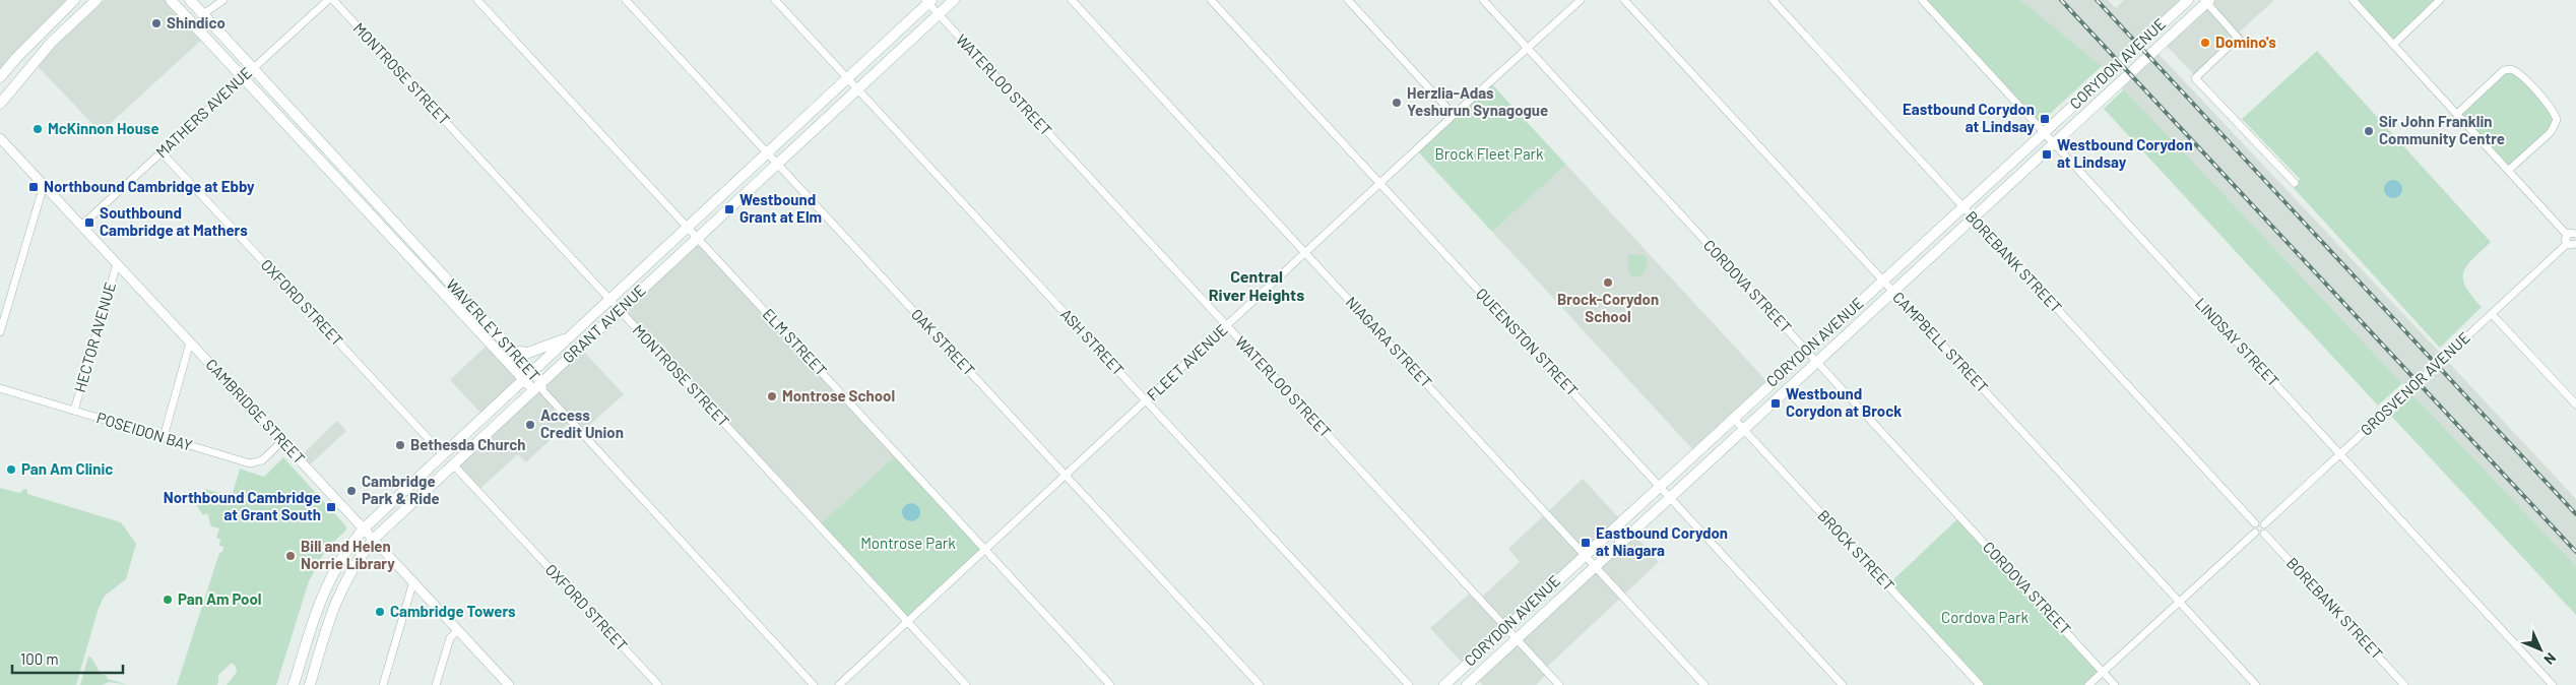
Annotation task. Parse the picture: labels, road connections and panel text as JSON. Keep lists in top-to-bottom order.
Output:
{
  "streets": {
    "main road": ["CORYDON AVENUE", "GRANT AVENUE", "WAVERLEY STREET"],
    "street": [
      "MONTROSE STREET",
      "WATERLOO STREET",
      "MATHERS AVENUE",
      "BOREBANK STREET",
      "CORDOVA STREET",
      "OXFORD STREET",
      "HECTOR AVENUE",
      "ELM STREET",
      "OAK STREET",
      "ASH STREET",
      "NIAGARA STREET",
      "QUEENSTON STREET",
      "CAMPBELL STREET",
      "LINDSAY STREET",
      "FLEET AVENUE",
      "GROSVENOR AVENUE",
      "CAMBRIDGE STREET",
      "POSEIDON BAY",
      "BROCK STREET"
    ]
  },
  "crossings": [
    ["CORYDON AVENUE", "WATERLOO STREET"],
    ["CORYDON AVENUE", "BOREBANK STREET"],
    ["CORYDON AVENUE", "CORDOVA STREET"],
    ["CORYDON AVENUE", "NIAGARA STREET"],
    ["CORYDON AVENUE", "QUEENSTON STREET"],
    ["CORYDON AVENUE", "CAMPBELL STREET"],
    ["CORYDON AVENUE", "LINDSAY STREET"],
    ["CORYDON AVENUE", "BROCK STREET"],
    ["MONTROSE STREET", "GRANT AVENUE"],
    ["MONTROSE STREET", "FLEET AVENUE"],
    ["WATERLOO STREET", "GRANT AVENUE"],
    ["WATERLOO STREET", "FLEET AVENUE"],
    ["MATHERS AVENUE", "OXFORD STREET"],
    ["MATHERS AVENUE", "WAVERLEY STREET"],
    ["MATHERS AVENUE", "CAMBRIDGE STREET"],
    ["BOREBANK STREET", "GROSVENOR AVENUE"],
    ["CORDOVA STREET", "FLEET AVENUE"],
    ["OXFORD STREET", "GRANT AVENUE"],
    ["GRANT AVENUE", "WAVERLEY STREET"],
    ["GRANT AVENUE", "ELM STREET"],
    ["GRANT AVENUE", "OAK STREET"],
    ["GRANT AVENUE", "ASH STREET"],
    ["GRANT AVENUE", "CAMBRIDGE STREET"],
    ["HECTOR AVENUE", "CAMBRIDGE STREET"],
    ["HECTOR AVENUE", "POSEIDON BAY"],
    ["ELM STREET", "FLEET AVENUE"],
    ["OAK STREET", "FLEET AVENUE"],
    ["ASH STREET", "FLEET AVENUE"],
    ["NIAGARA STREET", "FLEET AVENUE"],
    ["QUEENSTON STREET", "FLEET AVENUE"],
    ["LINDSAY STREET", "GROSVENOR AVENUE"],
    ["CAMBRIDGE STREET", "POSEIDON BAY"]
  ],
  "districts": ["Central River Heights"],
  "parks": ["Brock Fleet Park", "Montrose Park", "Cordova Park"],
  "places": {
    "other": [
      "Shindico",
      "Domino's",
      "Herzlia-Adas Yeshurun Synagogue",
      "McKinnon House",
      "Sir John Franklin Community Centre",
      "Brock-Corydon School",
      "Montrose School",
      "Access Credit Union",
      "Bethesda Church",
      "Pan Am Clinic",
      "Cambridge Park & Ride",
      "Bill and Helen Norrie Library",
      "Pan Am Pool",
      "Cambridge Towers"
    ],
    "transit": [
      "Eastbound Corydon at Lindsay",
      "Westbound Corydon at Lindsay",
      "Northbound Cambridge at Ebby",
      "Westbound Grant at Elm",
      "Southbound Cambridge at Mathers",
      "Westbound Corydon at Brock",
      "Northbound Cambridge at Grant South",
      "Eastbound Corydon at Niagara"
    ]
  },
  "scale_bar": "100 m",
  "north": "bottom right"
}
